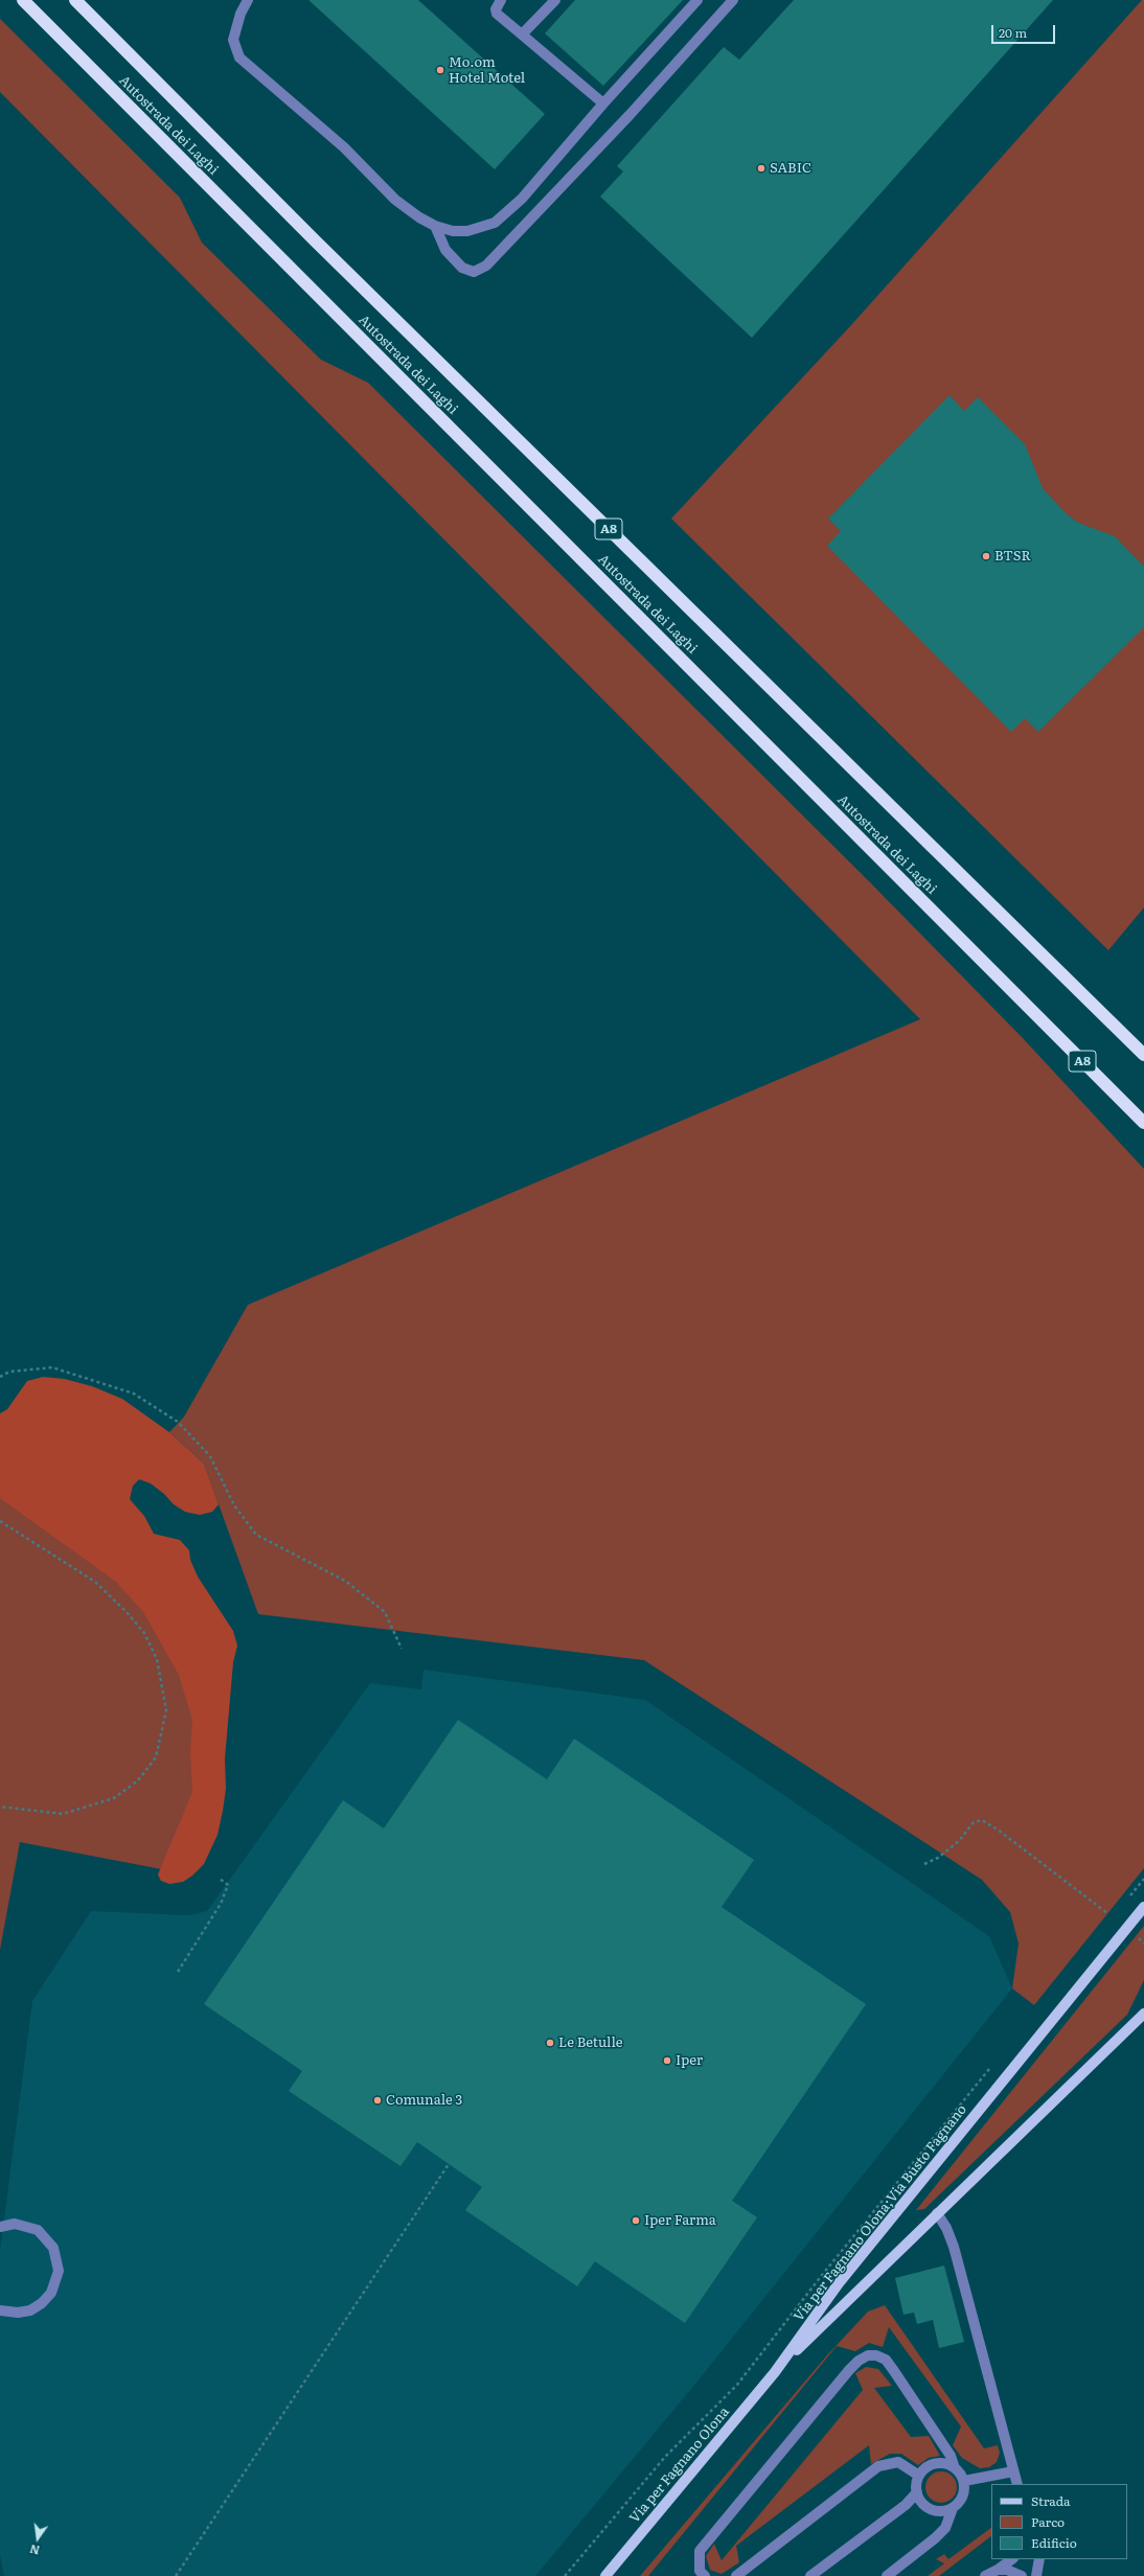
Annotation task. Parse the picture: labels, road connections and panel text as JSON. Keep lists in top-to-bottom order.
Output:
{
  "streets": {
    "highway": ["Autostrada dei Laghi", "A8"],
    "main road": ["Via per Fagnano Olona;Via Busto Fagnano", "Via per Fagnano Olona"]
  },
  "crossings": [
    ["Via per Fagnano Olona;Via Busto Fagnano", "Via per Fagnano Olona"]
  ],
  "places": [
    "Mo.om Hotel Motel",
    "SABIC",
    "BTSR",
    "Le Betulle",
    "Iper",
    "Comunale 3",
    "Iper Farma"
  ],
  "legend": ["Strada", "Parco", "Edificio"],
  "scale_bar": "20 m",
  "north": "bottom"
}
